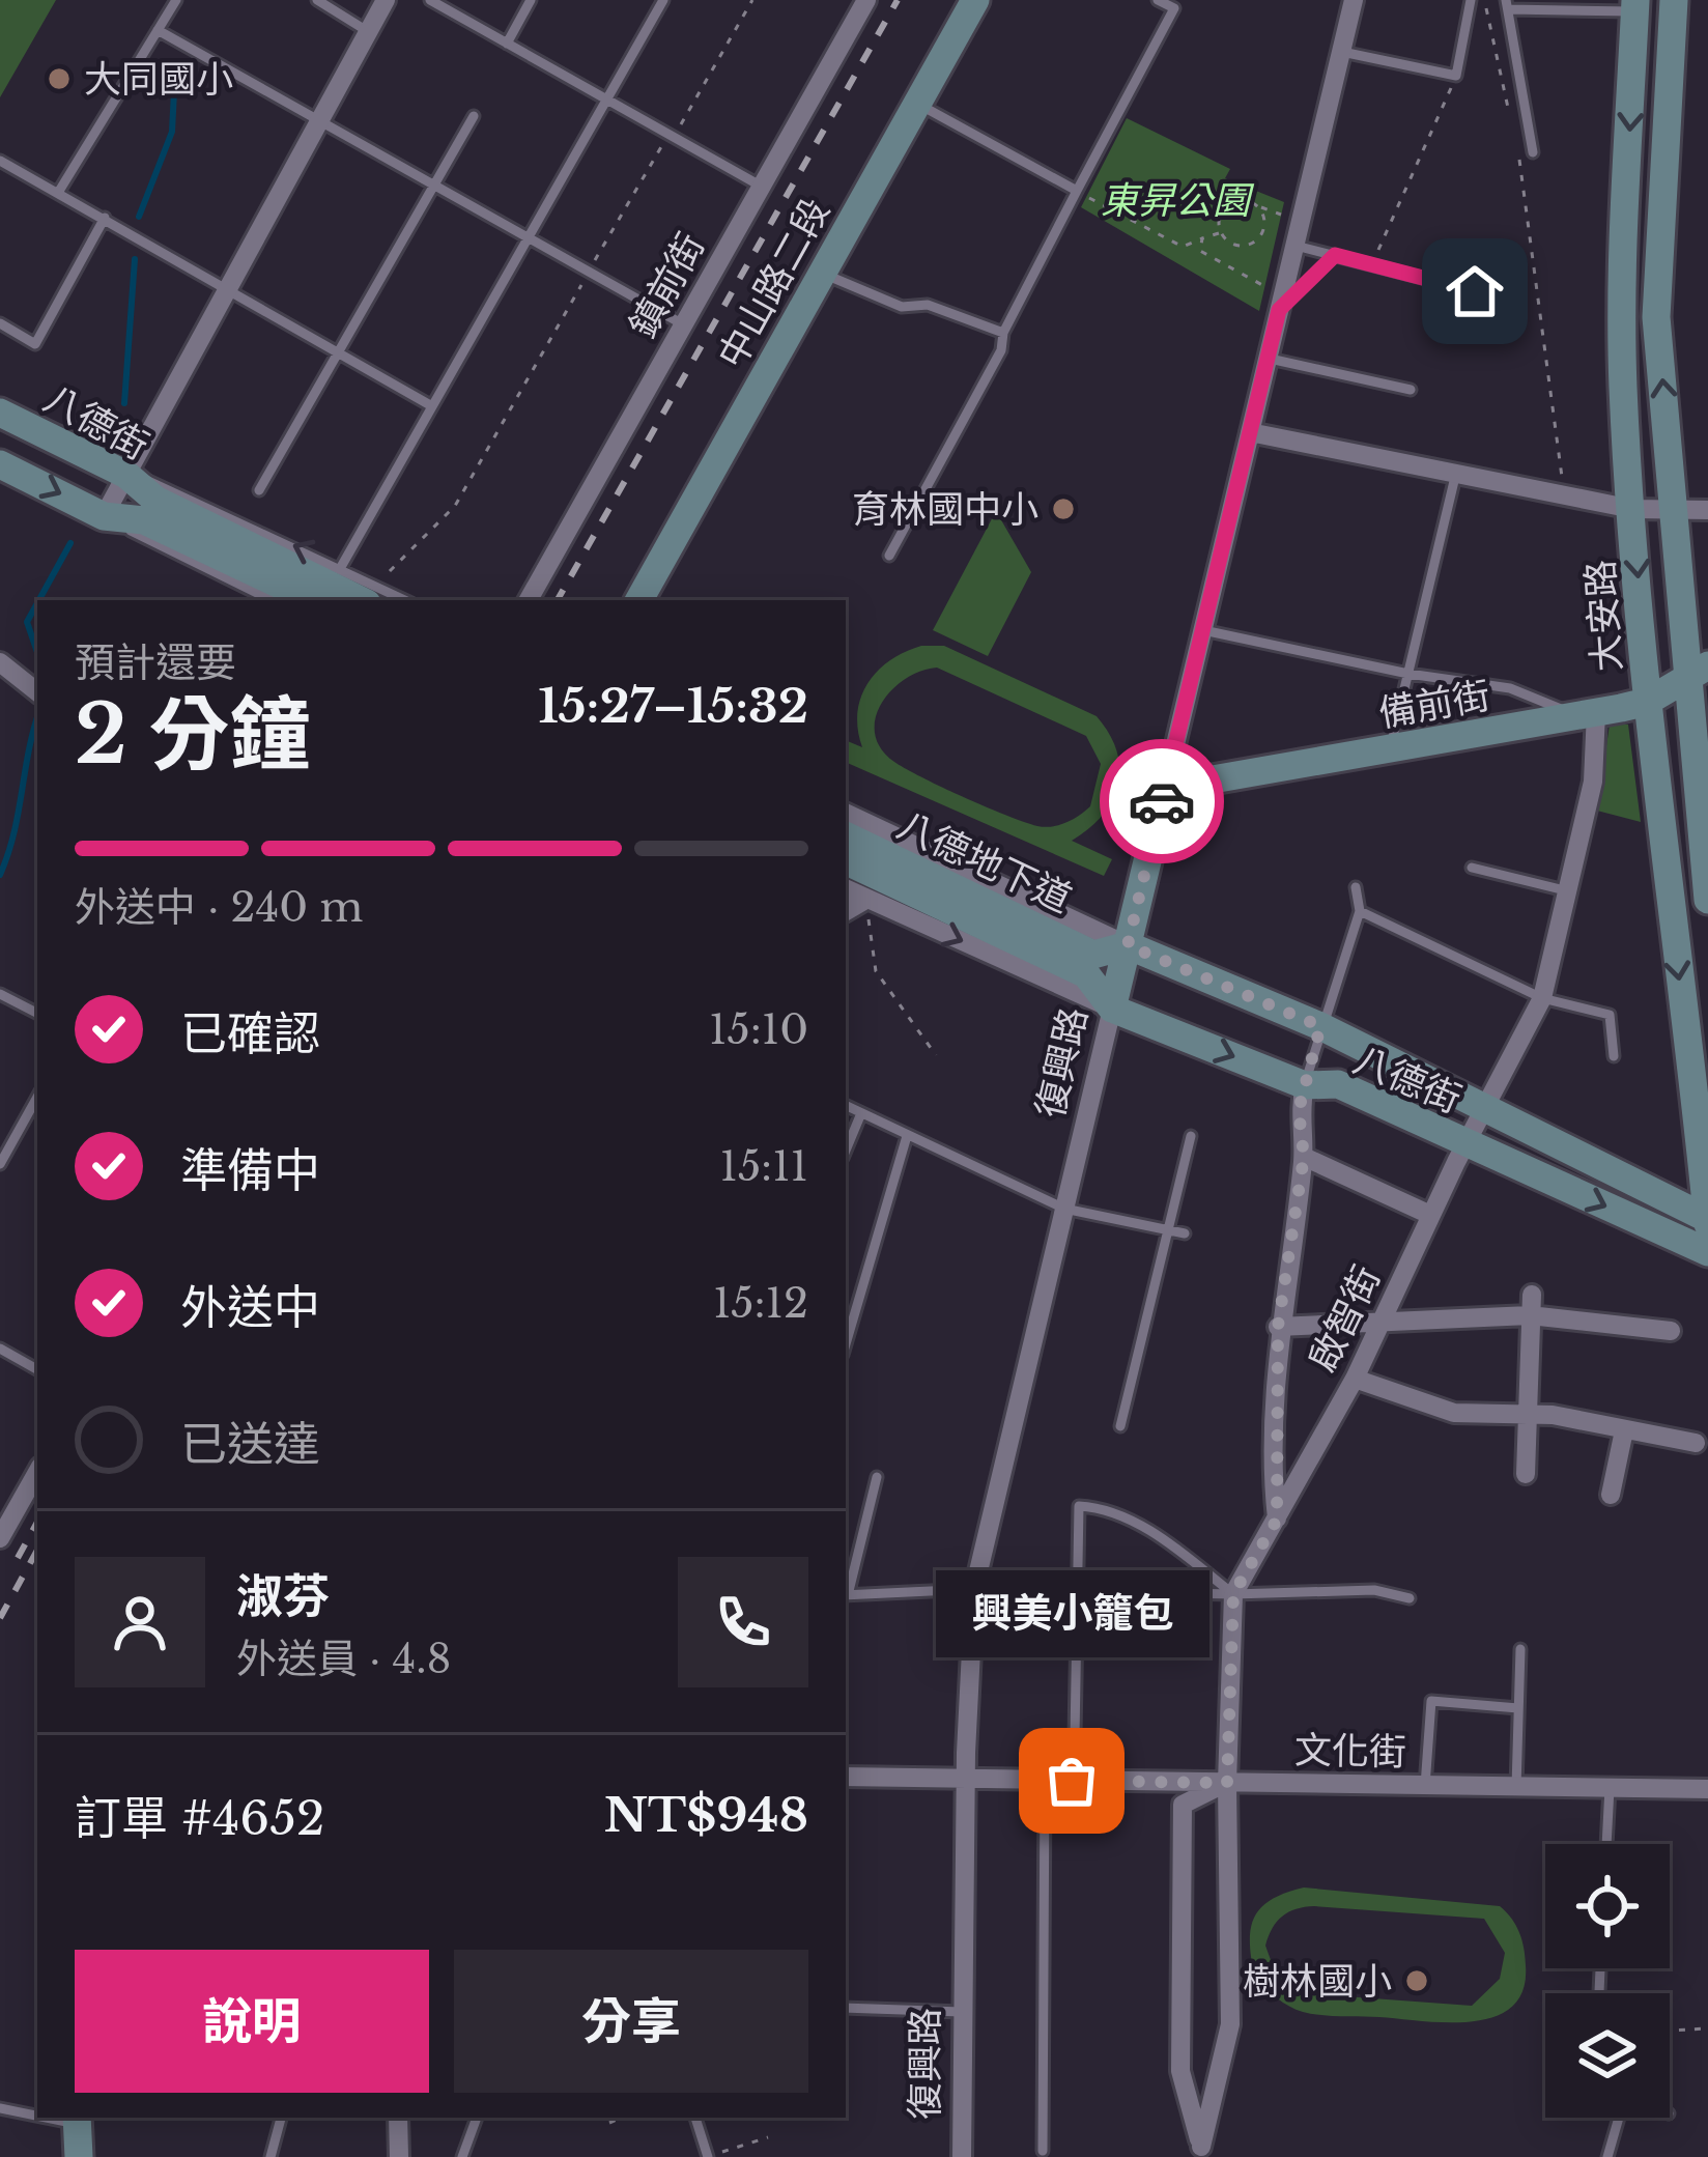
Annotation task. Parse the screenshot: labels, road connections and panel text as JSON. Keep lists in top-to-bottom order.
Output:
{
  "streets": {
    "street": [
      "中山路二段",
      "鎮前街",
      "八德街",
      "大安路",
      "備前街",
      "八德地下道",
      "復興路",
      "啟智街",
      "文化街"
    ]
  },
  "crossings": [
    ["八德街", "大安路"],
    ["八德街", "復興路"],
    ["八德街", "啟智街"],
    ["大安路", "備前街"],
    ["備前街", "復興路"],
    ["備前街", "啟智街"],
    ["復興路", "文化街"],
    ["啟智街", "文化街"]
  ],
  "parks": ["東昇公園"],
  "places": [
    "大同國小",
    "育林國中小",
    "興美小籠包",
    "樹林國小"
  ],
  "page": {
    "heading": ["2 分鐘", "預計還要", "15:27–15:32"],
    "panel": [
      "淑芬",
      "外送員 · 4.8",
      "訂單 #4652",
      "NT$948"
    ],
    "bar": "外送中 · 240 m",
    "list": [
      ["已確認", "15:10"],
      ["準備中", "15:11"],
      ["外送中", "15:12"],
      "已送達"
    ],
    "bubble": "興美小籠包",
    "buttons": ["說明", "分享"]
  }
}
